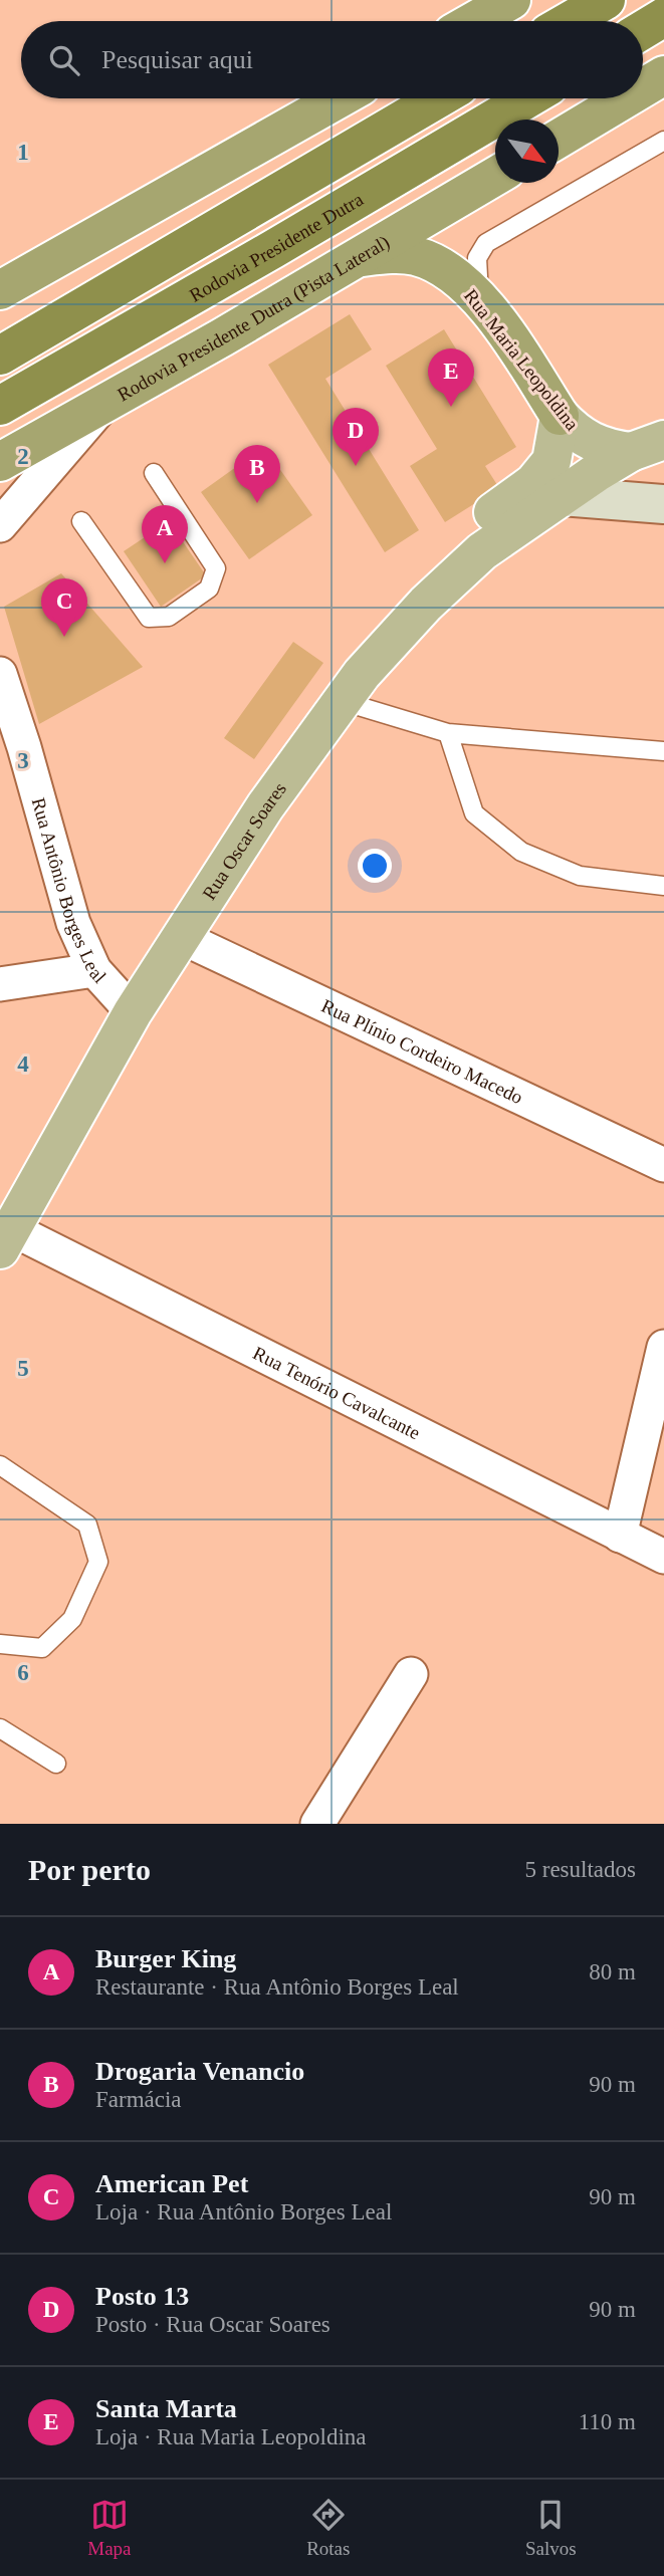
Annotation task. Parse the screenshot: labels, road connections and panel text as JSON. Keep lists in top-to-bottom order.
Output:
{
  "streets": {
    "highway": ["Rodovia Presidente Dutra", "Rodovia Presidente Dutra (Pista Lateral)", "Rua Maria Leopoldina"],
    "main road": ["Rua Oscar Soares"],
    "street": ["Rua Antônio Borges Leal", "Rua Plínio Cordeiro Macedo", "Rua Tenório Cavalcante"]
  },
  "crossings": [
    ["Rodovia Presidente Dutra (Pista Lateral)", "Rua Maria Leopoldina"],
    ["Rua Maria Leopoldina", "Rua Oscar Soares"],
    ["Rua Oscar Soares", "Rua Antônio Borges Leal"],
    ["Rua Oscar Soares", "Rua Plínio Cordeiro Macedo"],
    ["Rua Oscar Soares", "Rua Tenório Cavalcante"]
  ],
  "north": "bottom right",
  "page": {
    "search": "Pesquisar aqui",
    "pins": [
      "E",
      "D",
      "B",
      "A",
      "C"
    ],
    "heading": ["Por perto", "5 resultados"],
    "list": [
      {
        "mark": "A",
        "name": "Burger King",
        "note": "Restaurante · Rua Antônio Borges Leal",
        "value": "80 m"
      },
      {
        "mark": "B",
        "name": "Drogaria Venancio",
        "note": "Farmácia",
        "value": "90 m"
      },
      {
        "mark": "C",
        "name": "American Pet",
        "note": "Loja · Rua Antônio Borges Leal",
        "value": "90 m"
      },
      {
        "mark": "D",
        "name": "Posto 13",
        "note": "Posto · Rua Oscar Soares",
        "value": "90 m"
      },
      {
        "mark": "E",
        "name": "Santa Marta",
        "note": "Loja · Rua Maria Leopoldina",
        "value": "110 m"
      }
    ],
    "nav": ["Mapa", "Rotas", "Salvos"]
  },
  "grid": {
    "rows": [
      "1",
      "2",
      "3",
      "4",
      "5",
      "6"
    ]
  }
}
